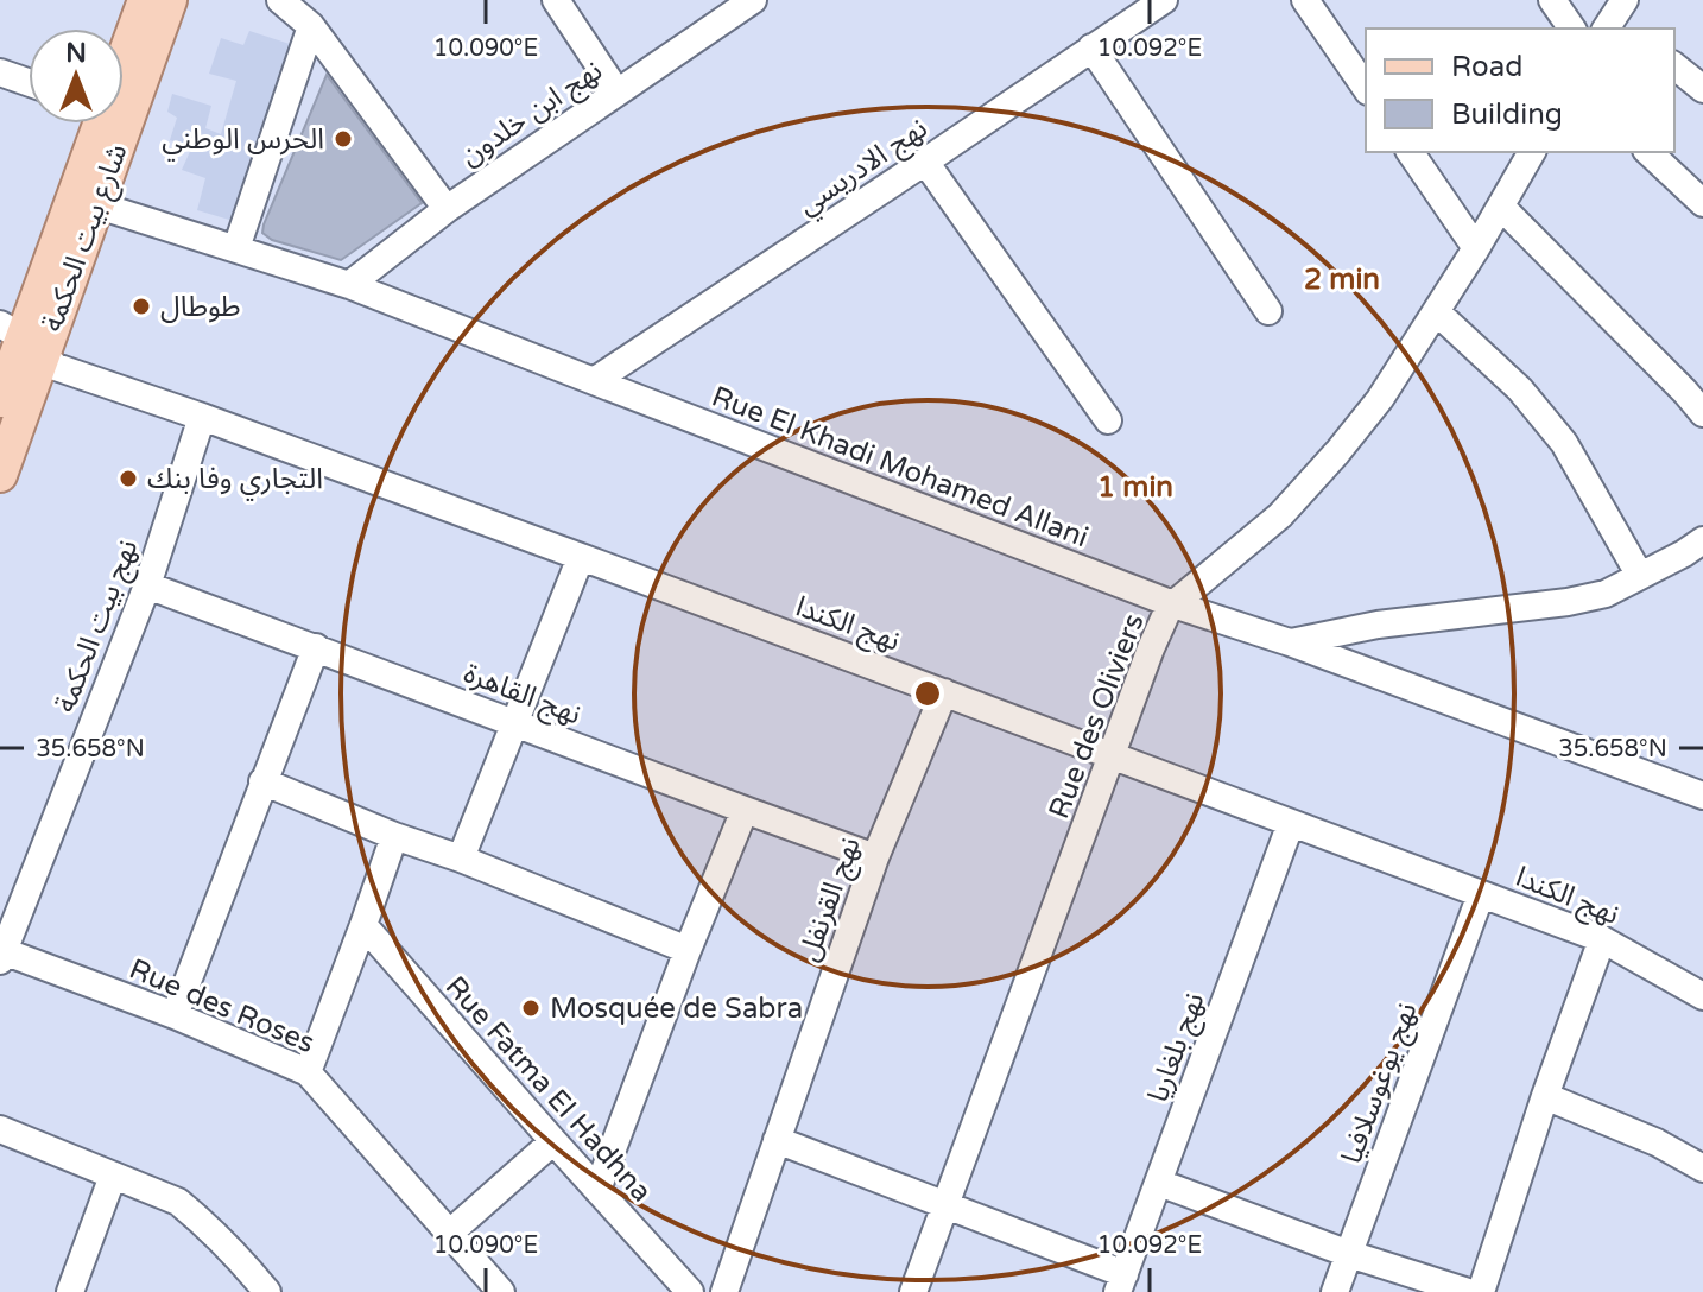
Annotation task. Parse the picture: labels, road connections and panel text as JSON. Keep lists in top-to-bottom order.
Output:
{
  "streets": {
    "main road": ["شارع بيت الحكمة"],
    "street": [
      "نهج ابن خلدون",
      "نهج الادريسي",
      "Rue El Khadi Mohamed Allani",
      "نهج الكندا",
      "نهج بيت الحكمة",
      "نهج القاهرة",
      "Rue des Oliviers",
      "نهج القرنفل",
      "Rue des Roses",
      "نهج بلغاريا",
      "نهج يوغوسلافيا",
      "Rue Fatma El Hadhna"
    ]
  },
  "crossings": [
    ["نهج ابن خلدون", "Rue El Khadi Mohamed Allani"],
    ["نهج الادريسي", "Rue El Khadi Mohamed Allani"],
    ["شارع بيت الحكمة", "Rue El Khadi Mohamed Allani"],
    ["شارع بيت الحكمة", "نهج الكندا"],
    ["Rue El Khadi Mohamed Allani", "Rue des Oliviers"],
    ["نهج الكندا", "نهج بيت الحكمة"],
    ["نهج الكندا", "Rue des Oliviers"],
    ["نهج الكندا", "نهج القرنفل"],
    ["نهج الكندا", "نهج بلغاريا"],
    ["نهج الكندا", "نهج يوغوسلافيا"],
    ["نهج بيت الحكمة", "نهج القاهرة"],
    ["نهج بيت الحكمة", "Rue des Roses"],
    ["نهج القاهرة", "نهج القرنفل"]
  ],
  "places": [
    "الحرس الوطني",
    "طوطال",
    "التجاري وفا بنك",
    "Mosquée de Sabra"
  ],
  "legend": ["Road", "Building"],
  "north": "top",
  "coordinates": ["10.090°E", "10.092°E", "35.658°N"],
  "rings": ["2 min", "1 min"]
}
